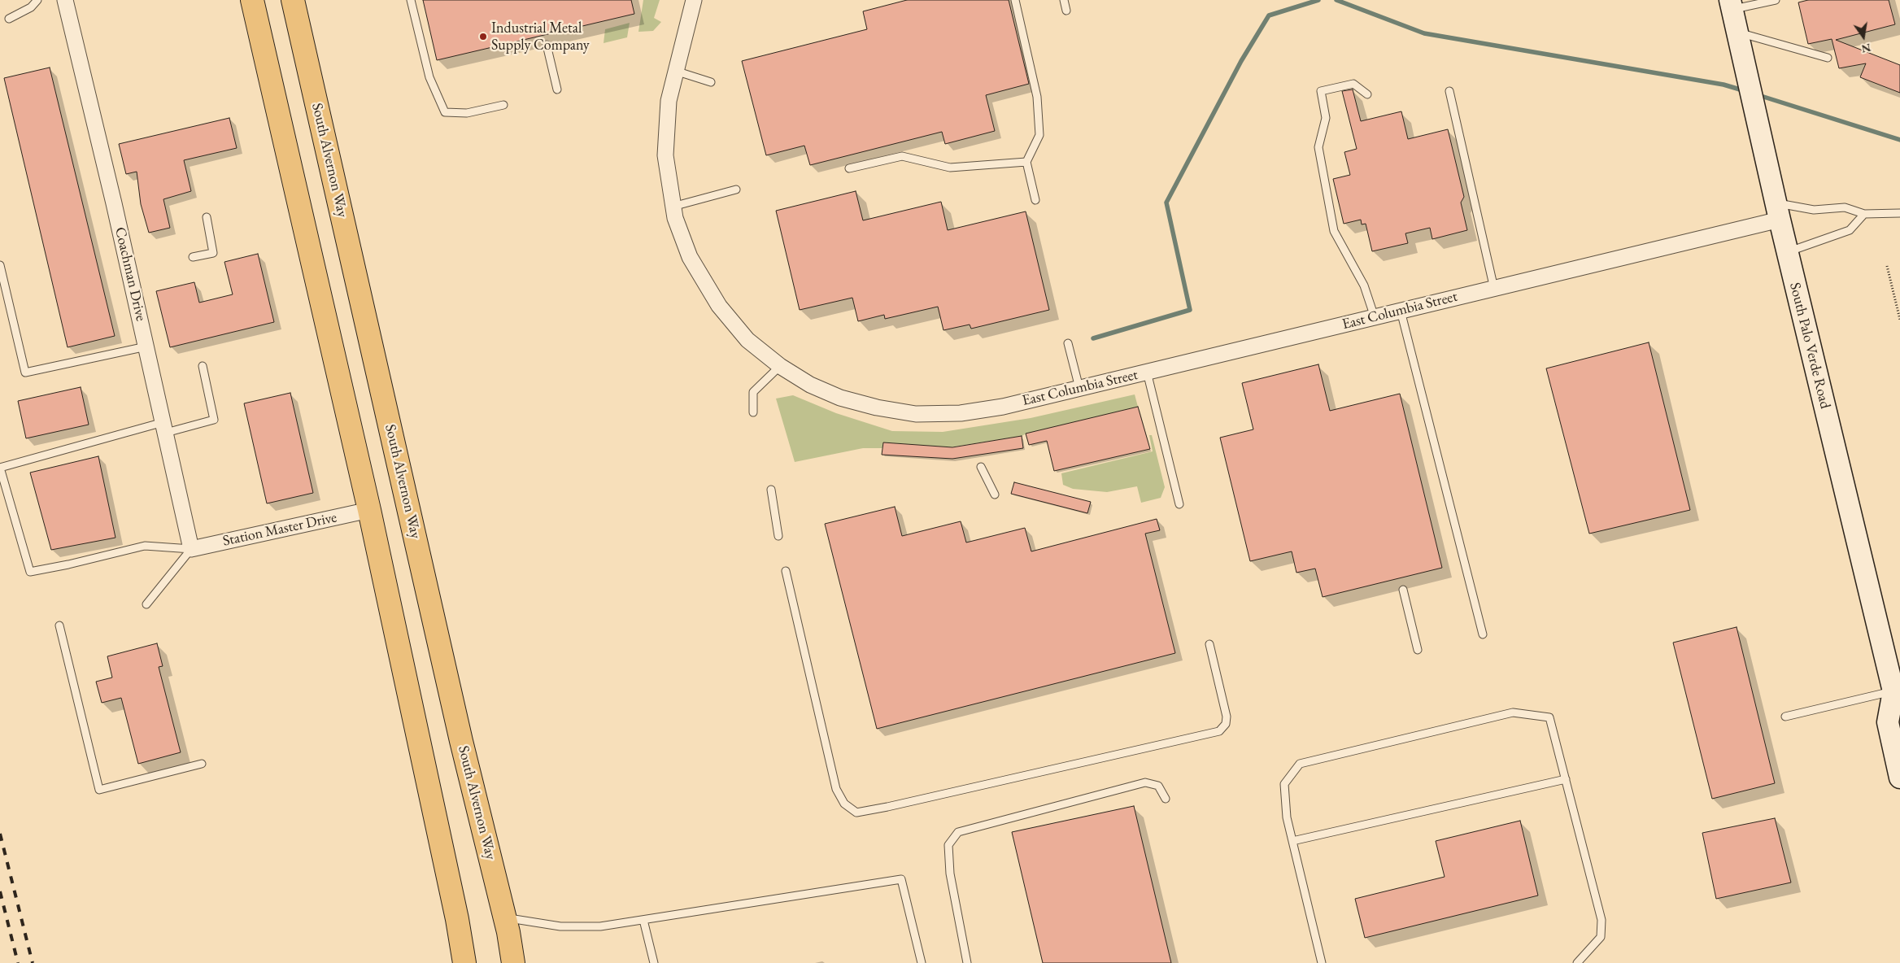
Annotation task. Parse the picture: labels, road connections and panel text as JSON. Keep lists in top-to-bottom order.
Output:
{
  "streets": {
    "main road": ["South Alvernon Way", "South Palo Verde Road"],
    "street": ["Coachman Drive", "East Columbia Street", "Station Master Drive"]
  },
  "crossings": [
    ["Coachman Drive", "Station Master Drive"],
    ["East Columbia Street", "South Palo Verde Road"]
  ],
  "places": ["Industrial Metal Supply Company"],
  "north": "bottom"
}
